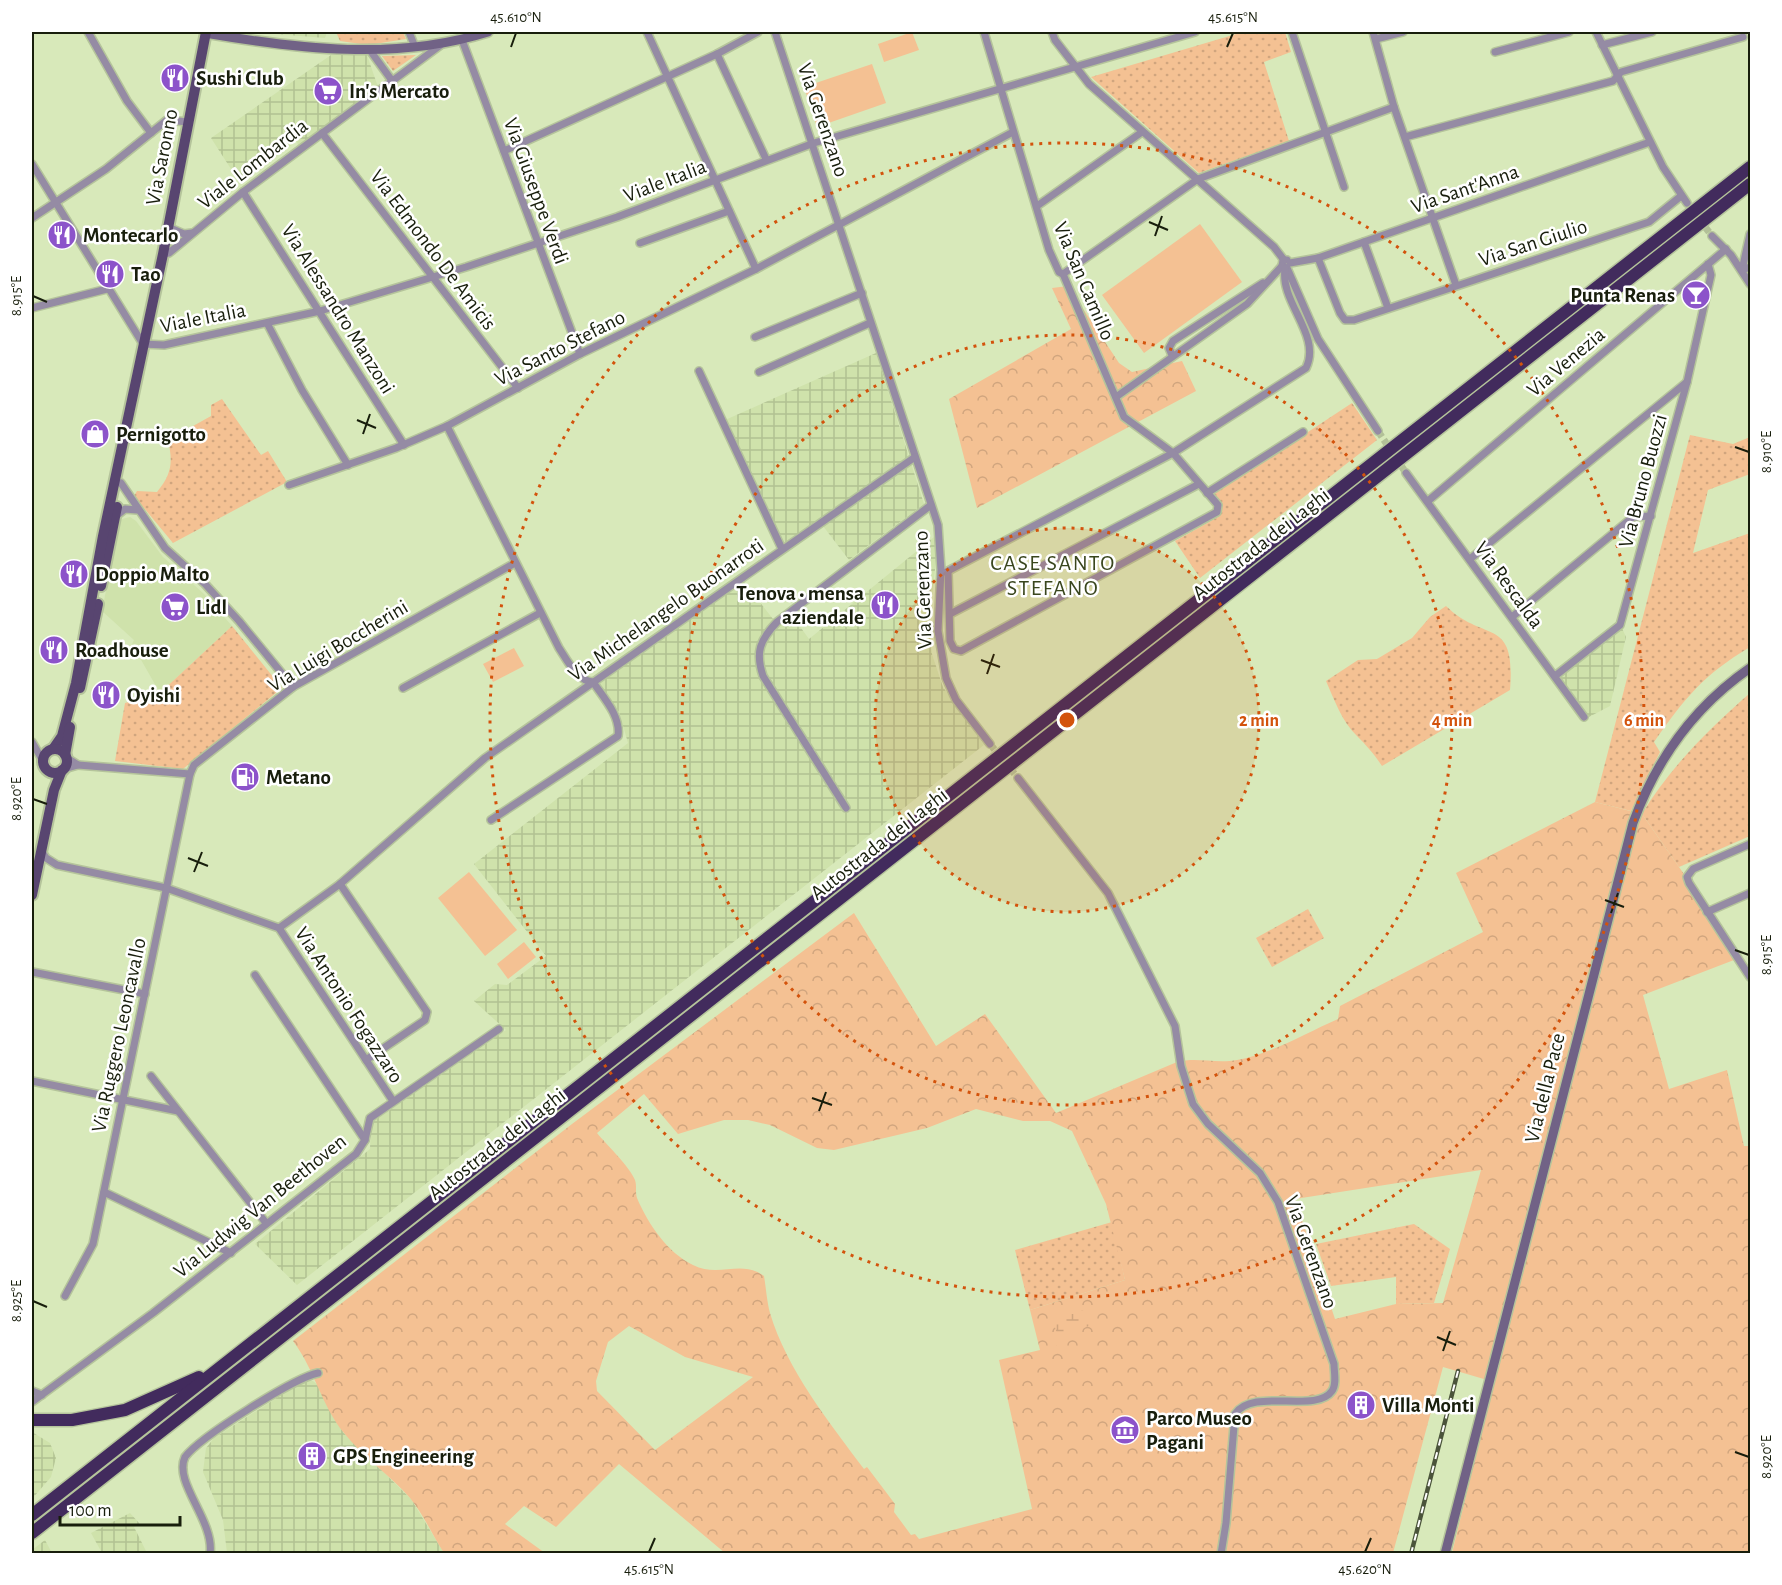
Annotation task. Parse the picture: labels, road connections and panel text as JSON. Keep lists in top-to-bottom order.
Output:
{
  "streets": {
    "highway": ["Autostrada dei Laghi"],
    "main road": ["Via Saronno", "Viale Lombardia", "Via della Pace"],
    "street": [
      "Via Gerenzano",
      "Viale Italia",
      "Via Sant'Anna",
      "Via Giuseppe Verdi",
      "Via San Giulio",
      "Via Edmondo De Amicis",
      "Via San Camillo",
      "Via Alessandro Manzoni",
      "Via Santo Stefano",
      "Via Venezia",
      "Via Bruno Buozzi",
      "Via Rescalda",
      "Via Michelangelo Buonarroti",
      "Via Luigi Boccherini",
      "Via Antonio Fogazzaro",
      "Via Ruggero Leoncavallo",
      "Via Ludwig Van Beethoven"
    ]
  },
  "crossings": [
    ["Via Gerenzano", "Viale Italia"],
    ["Via Gerenzano", "Via Santo Stefano"],
    ["Via Gerenzano", "Via Michelangelo Buonarroti"],
    ["Via Saronno", "Viale Lombardia"],
    ["Via Saronno", "Viale Italia"],
    ["Viale Lombardia", "Via Giuseppe Verdi"],
    ["Viale Lombardia", "Via Edmondo De Amicis"],
    ["Viale Lombardia", "Via Alessandro Manzoni"],
    ["Viale Italia", "Via Giuseppe Verdi"],
    ["Viale Italia", "Via Edmondo De Amicis"],
    ["Viale Italia", "Via San Camillo"],
    ["Viale Italia", "Via Alessandro Manzoni"],
    ["Via Sant'Anna", "Via San Giulio"],
    ["Via Giuseppe Verdi", "Via Santo Stefano"],
    ["Via Edmondo De Amicis", "Via Santo Stefano"],
    ["Via Alessandro Manzoni", "Via Santo Stefano"],
    ["Via Venezia", "Via Bruno Buozzi"],
    ["Via Venezia", "Via Rescalda"],
    ["Via Bruno Buozzi", "Via Rescalda"],
    ["Via Michelangelo Buonarroti", "Via Antonio Fogazzaro"],
    ["Via Luigi Boccherini", "Via Ruggero Leoncavallo"],
    ["Via Antonio Fogazzaro", "Via Ruggero Leoncavallo"],
    ["Via Antonio Fogazzaro", "Via Ludwig Van Beethoven"]
  ],
  "districts": ["CASE SANTO STEFANO"],
  "places": {
    "restaurant": [
      "Sushi Club",
      "Montecarlo",
      "Tao",
      "Doppio Malto",
      "Tenova • mensa aziendale",
      "Roadhouse",
      "Oyishi"
    ],
    "supermarket": ["In's Mercato", "Lidl"],
    "bar": ["Punta Renas"],
    "shop": ["Pernigotto"],
    "fuel station": ["Metano"],
    "building": ["Villa Monti", "GPS Engineering"],
    "museum": ["Parco Museo Pagani"]
  },
  "scale_bar": "100 m",
  "coordinates": [
    "45.610°N",
    "45.615°N",
    "8.915°E",
    "8.910°E",
    "8.920°E",
    "8.925°E",
    "45.620°N"
  ],
  "rings": ["2 min", "4 min", "6 min"]
}
